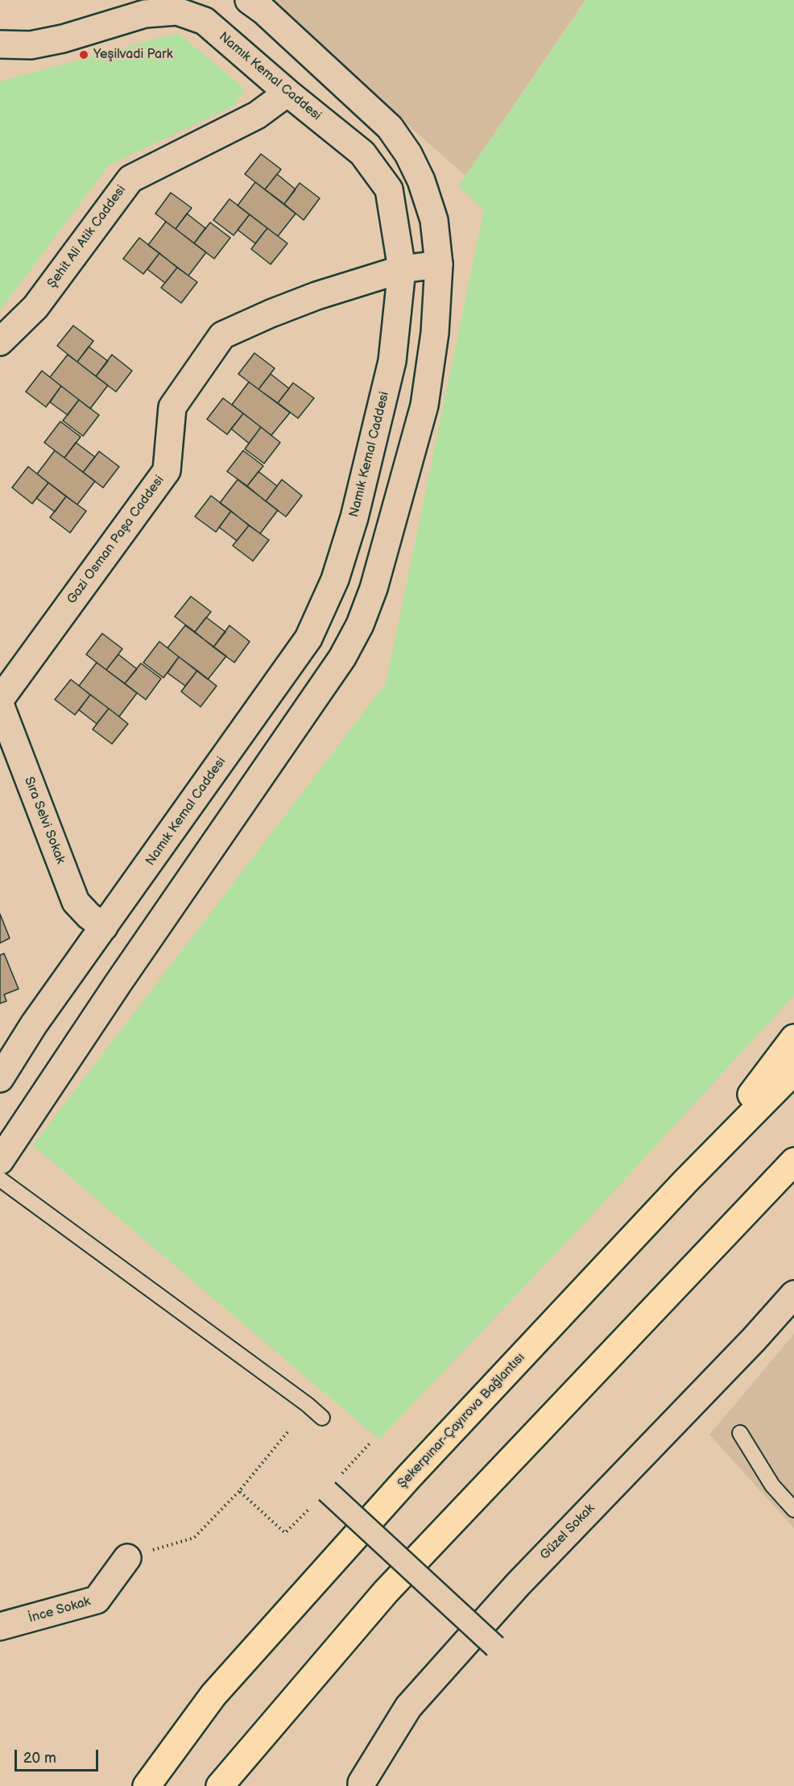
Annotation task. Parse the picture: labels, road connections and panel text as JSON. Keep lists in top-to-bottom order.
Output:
{
  "streets": {
    "highway": ["Şekerpınar-Çayırova Bağlantısı"],
    "street": [
      "Namık Kemal Caddesi",
      "Şehit Ali Atik Caddesi",
      "Gazi Osman Paşa Caddesi",
      "Sıra Selvi Sokak",
      "Güzel Sokak",
      "İnce Sokak"
    ]
  },
  "crossings": [
    ["Namık Kemal Caddesi", "Şehit Ali Atik Caddesi"],
    ["Namık Kemal Caddesi", "Gazi Osman Paşa Caddesi"],
    ["Namık Kemal Caddesi", "Sıra Selvi Sokak"]
  ],
  "places": ["Yeşilvadi Park"],
  "scale_bar": "20 m"
}
